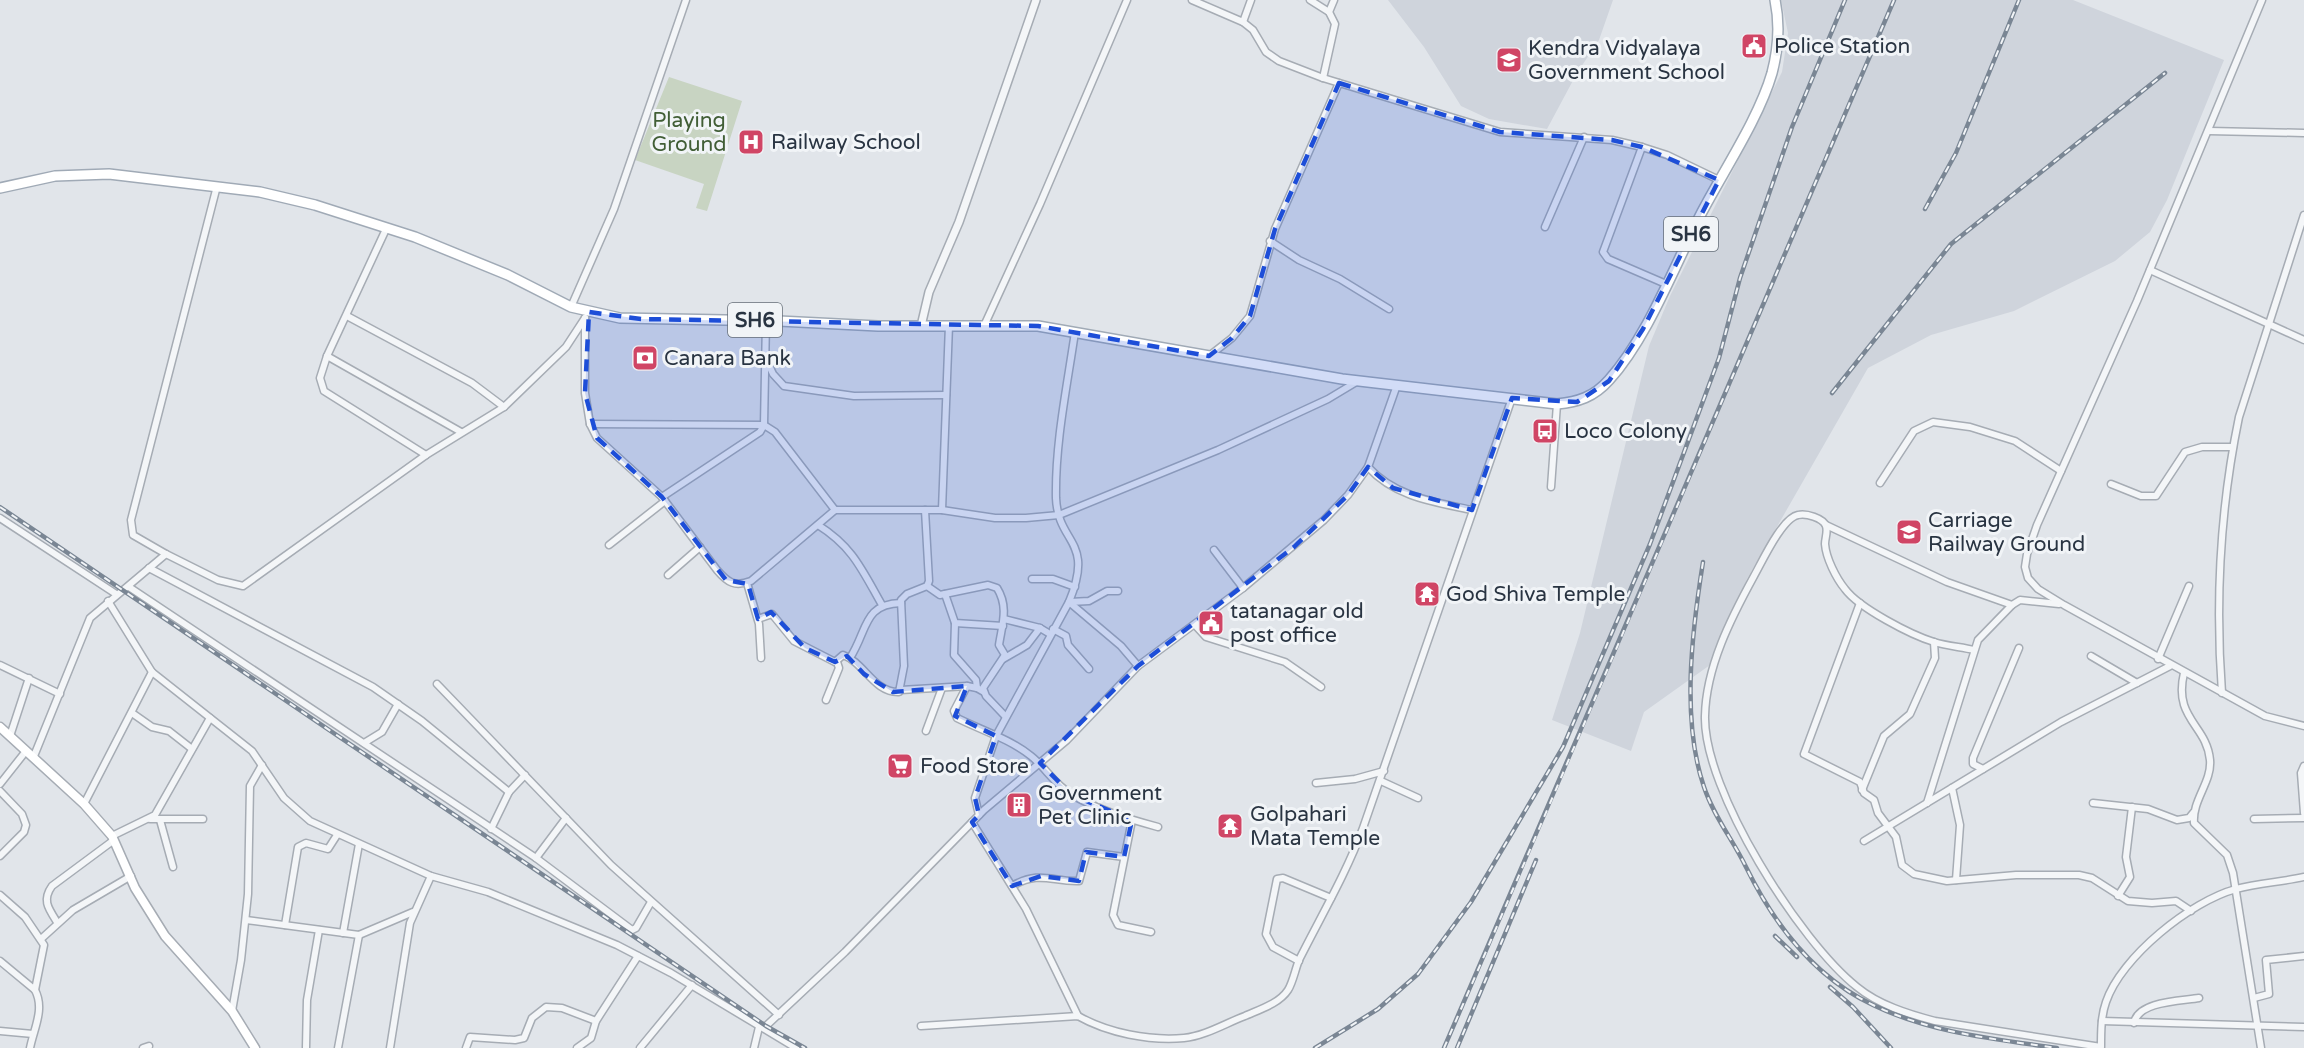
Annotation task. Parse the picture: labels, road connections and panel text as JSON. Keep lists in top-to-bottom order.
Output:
{
  "streets": {
    "main road": ["SH6"]
  },
  "parks": ["Playing Ground"],
  "places": {
    "public building": ["Police Station", "tatanagar old post office"],
    "school or university": ["Kendra Vidyalaya Government School", "Carriage Railway Ground"],
    "hospital": ["Railway School"],
    "bank": ["Canara Bank"],
    "bus stop": ["Loco Colony"],
    "temple": ["God Shiva Temple", "Golpahari Mata Temple"],
    "supermarket": ["Food Store"],
    "building": ["Government Pet Clinic"]
  }
}
